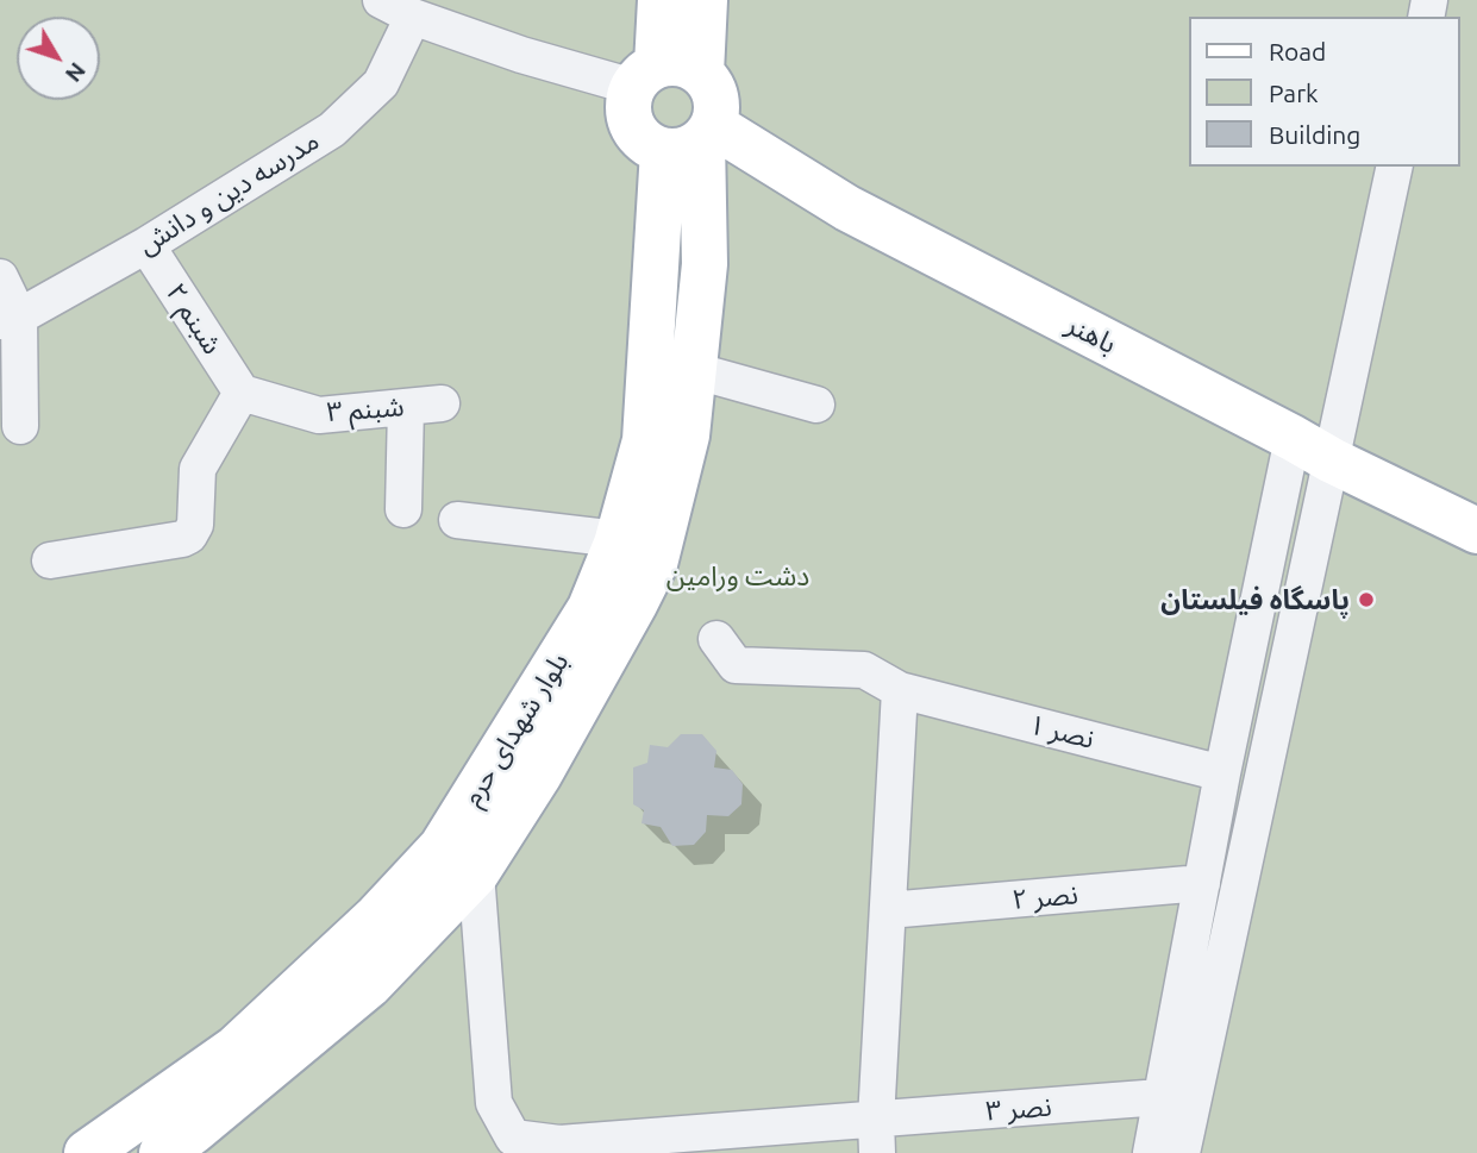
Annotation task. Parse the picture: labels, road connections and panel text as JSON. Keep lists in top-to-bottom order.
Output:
{
  "streets": {
    "main road": ["باهنر", "بلوار شهدای حرم"],
    "street": [
      "مدرسه دین و دانش",
      "شبنم ۲",
      "شبنم ۳",
      "نصر ۱",
      "نصر ۲",
      "نصر ۳"
    ]
  },
  "crossings": [
    ["مدرسه دین و دانش", "شبنم ۲"],
    ["شبنم ۲", "شبنم ۳"],
    ["باهنر", "بلوار شهدای حرم"],
    ["بلوار شهدای حرم", "نصر ۳"]
  ],
  "parks": ["دشت ورامین"],
  "places": ["پاسگاه فیلستان"],
  "legend": ["Road", "Park", "Building"],
  "north": "bottom right"
}
